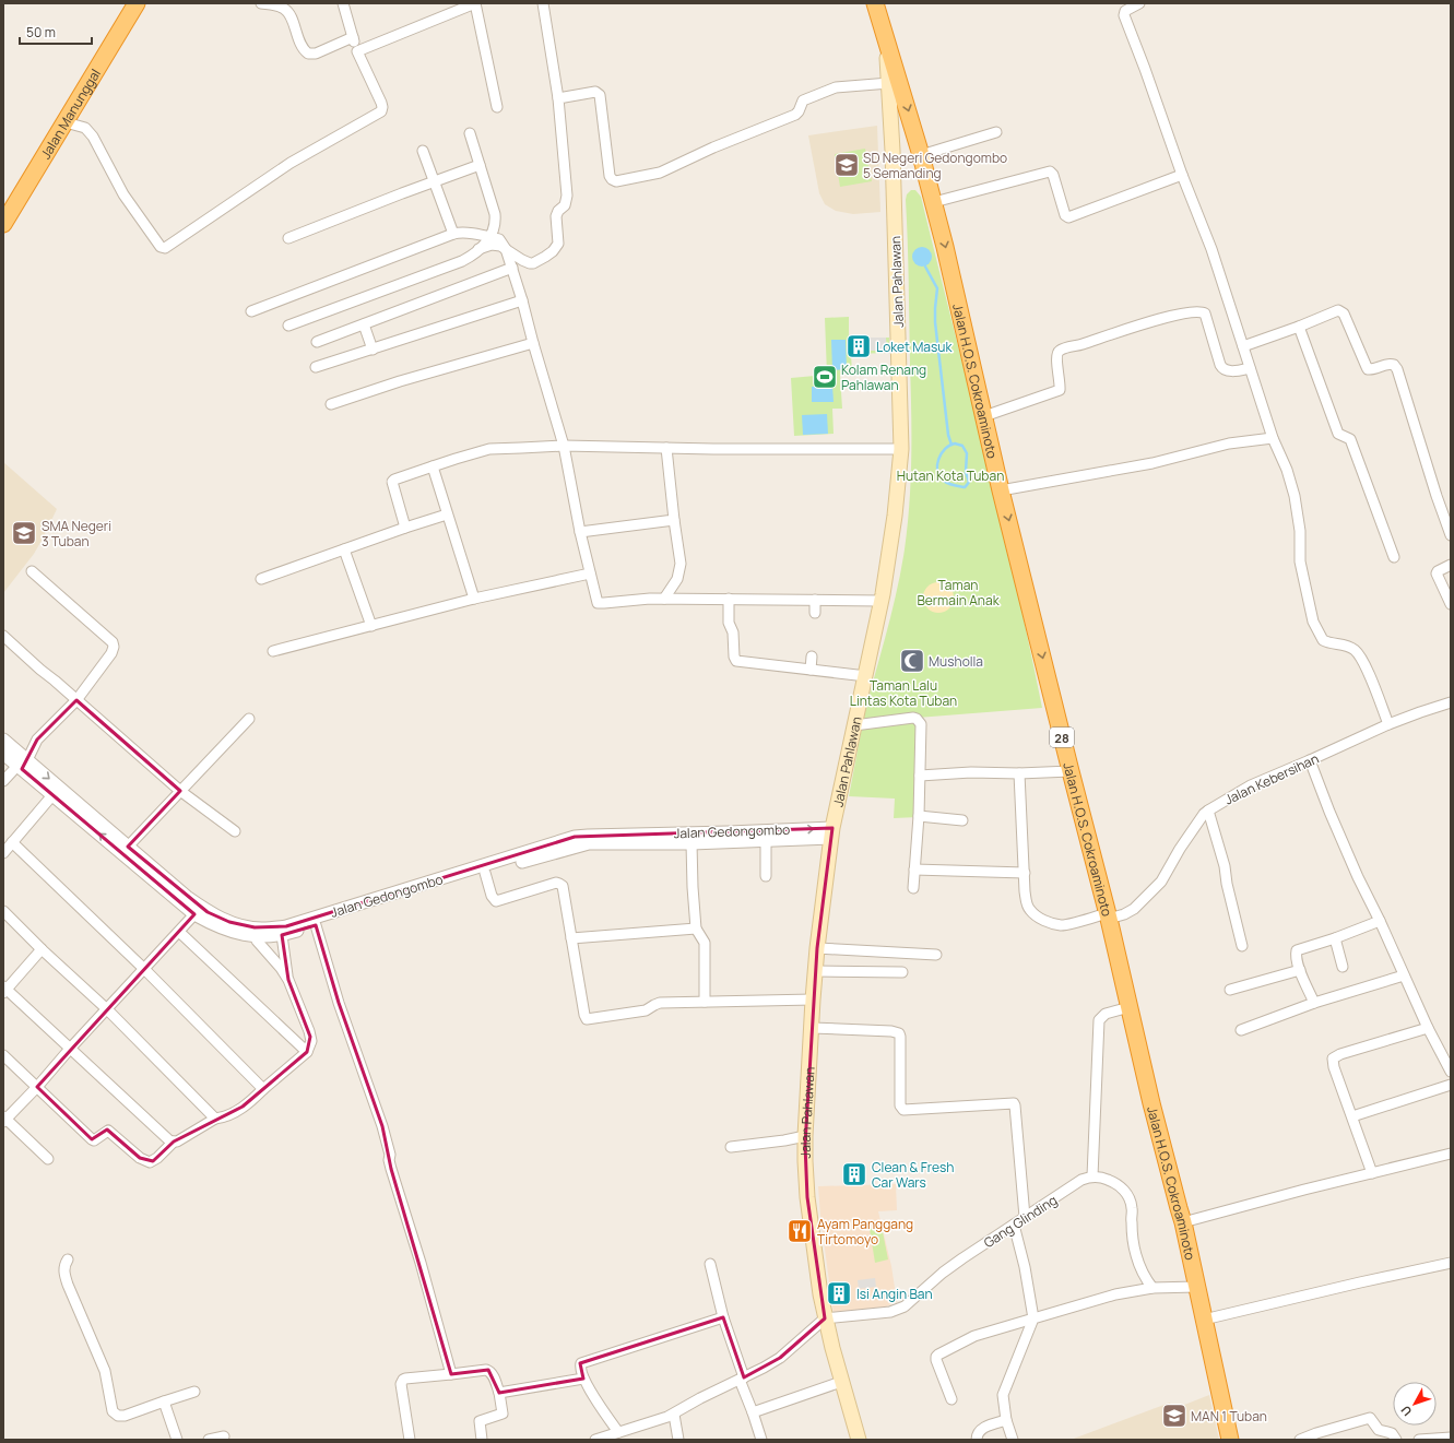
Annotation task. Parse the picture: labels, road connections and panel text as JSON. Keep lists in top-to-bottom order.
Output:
{
  "streets": {
    "highway": [
      "Jalan Manunggal",
      "Jalan Pahlawan",
      "Jalan H.O.S. Cokroaminoto",
      "28"
    ],
    "street": ["Jalan Kebersihan", "Jalan Gedongombo", "Gang Glinding"]
  },
  "crossings": [
    ["Jalan Pahlawan", "Jalan H.O.S. Cokroaminoto"],
    ["Jalan Pahlawan", "Jalan Gedongombo"],
    ["Jalan Pahlawan", "Gang Glinding"],
    ["Jalan H.O.S. Cokroaminoto", "Jalan Kebersihan"]
  ],
  "one_way": ["Jalan H.O.S. Cokroaminoto"],
  "parks": ["Hutan Kota Tuban", "Taman Bermain Anak", "Taman Lalu Lintas Kota Tuban"],
  "places": {
    "school or university": ["SD Negeri Gedongombo 5 Semanding", "SMA Negeri 3 Tuban", "MAN 1 Tuban"],
    "building": ["Loket Masuk", "Clean & Fresh Car Wars", "Isi Angin Ban"],
    "sports": ["Kolam Renang Pahlawan"],
    "mosque": ["Musholla"],
    "restaurant": ["Ayam Panggang Tirtomoyo"]
  },
  "scale_bar": "50 m",
  "north": "bottom left"
}
